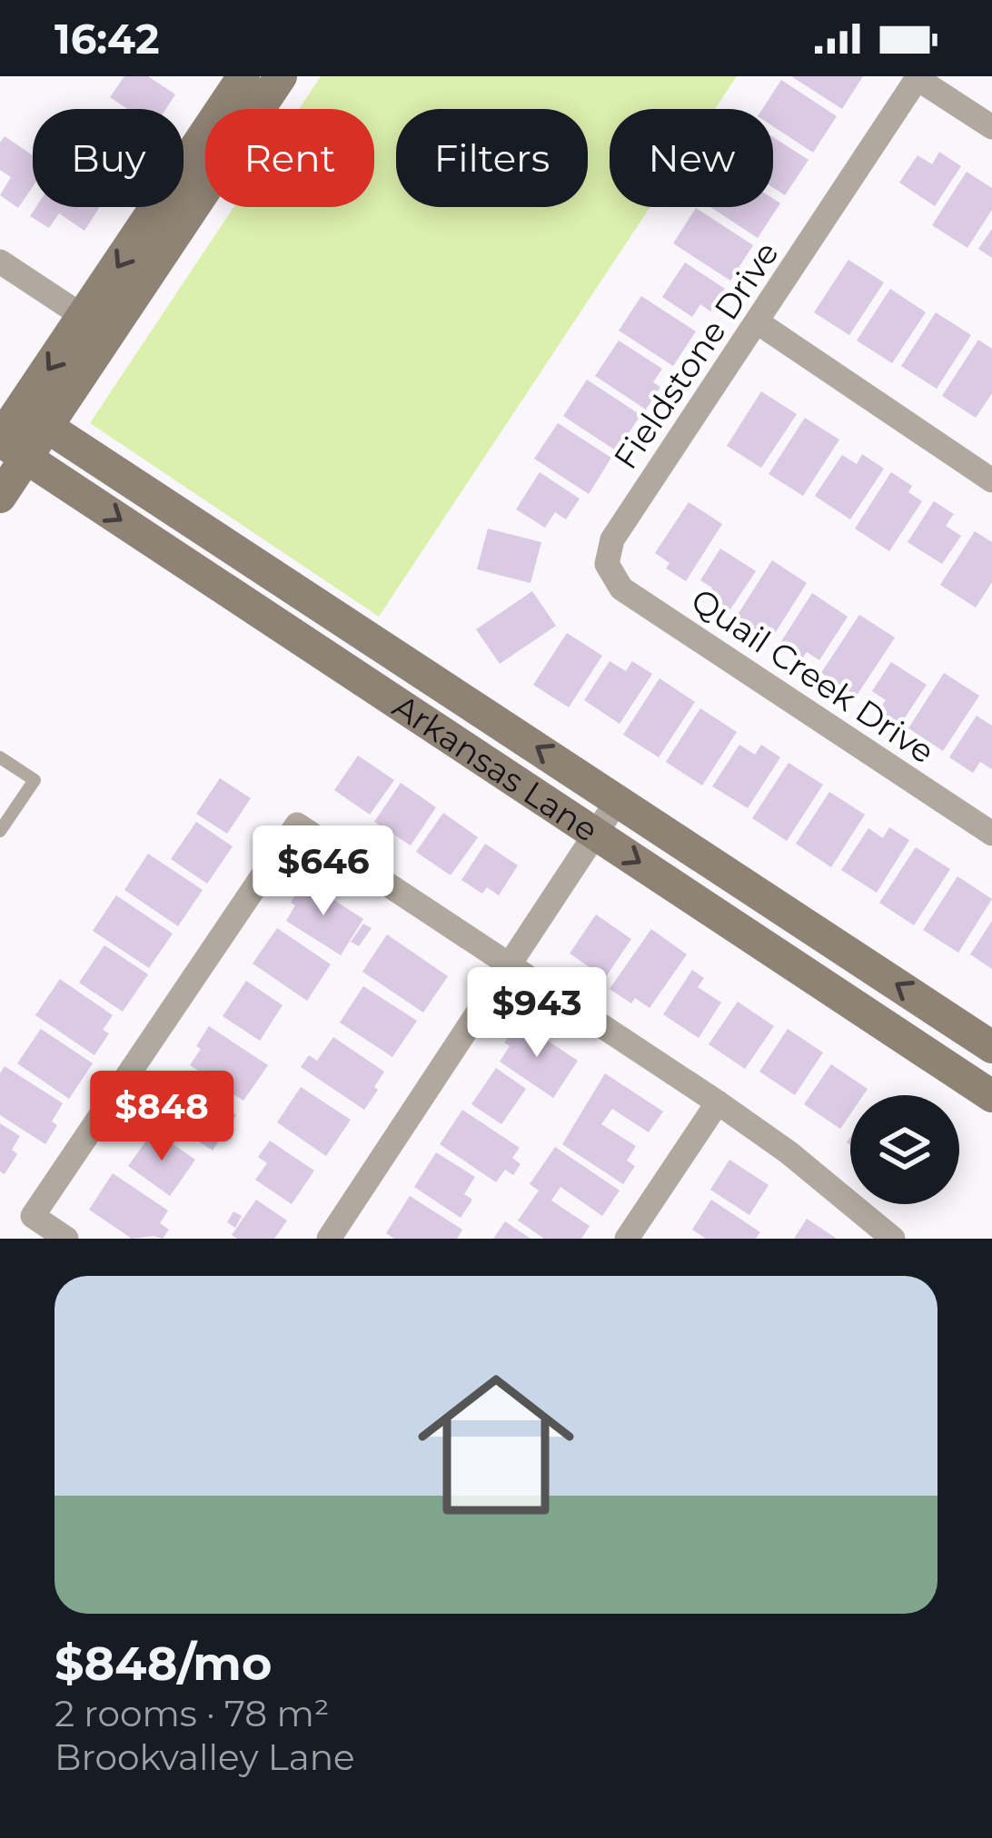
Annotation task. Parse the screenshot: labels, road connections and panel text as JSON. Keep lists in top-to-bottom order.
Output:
{
  "streets": {
    "main road": ["Arkansas Lane"],
    "street": ["Fieldstone Drive", "Quail Creek Drive"]
  },
  "crossings": [
    ["Fieldstone Drive", "Quail Creek Drive"]
  ],
  "page": {
    "status": "16:42",
    "chip": [
      "Buy",
      "Rent",
      "Filters",
      "New"
    ],
    "price": ["$646", "$943", "$848"],
    "list": [
      {
        "name": "$848/mo",
        "note": "2 rooms · 78 m² · Brookvalley Lane"
      }
    ]
  }
}
